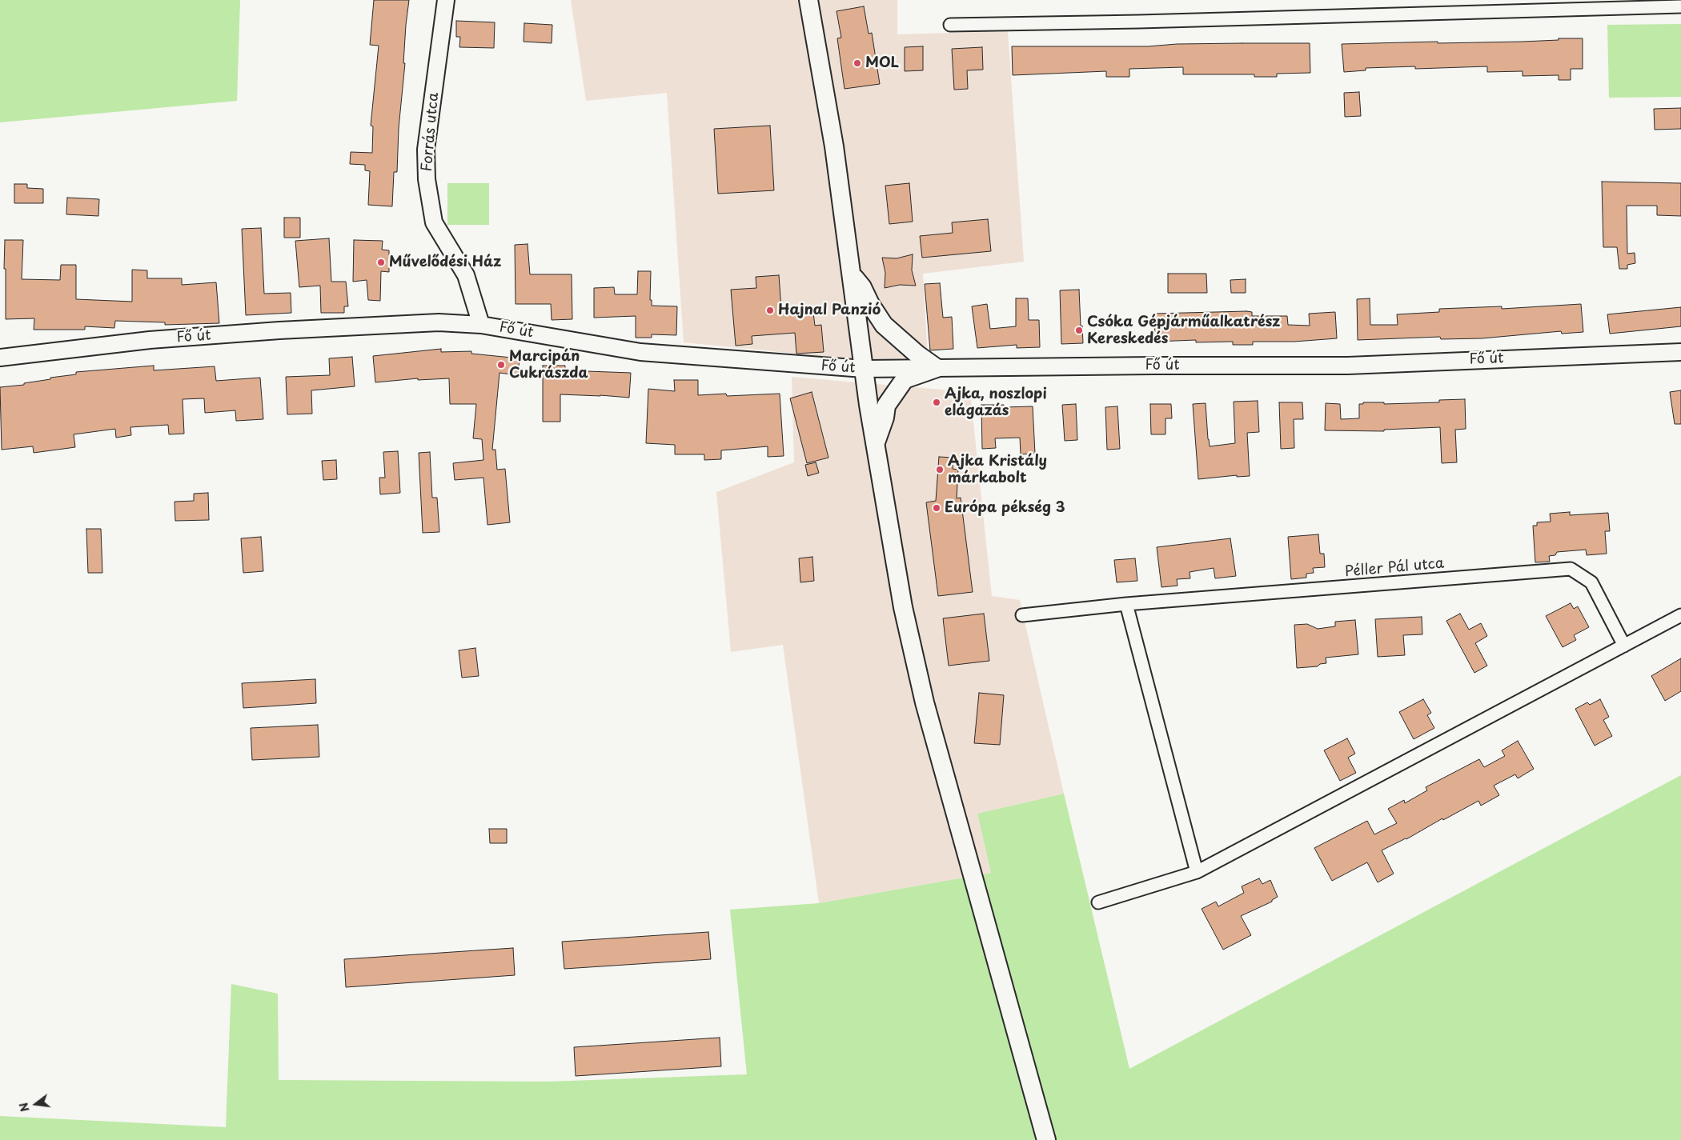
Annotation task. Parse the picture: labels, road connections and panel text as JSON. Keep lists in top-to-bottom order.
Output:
{
  "streets": {
    "main road": ["Forrás utca", "Fő út"],
    "street": ["Péller Pál utca"]
  },
  "crossings": [
    ["Forrás utca", "Fő út"]
  ],
  "places": [
    "MOL",
    "Művelődési Ház",
    "Hajnal Panzió",
    "Csóka Gépjárműalkatrész Kereskedés",
    "Marcipán Cukrászda",
    "Ajka, noszlopi elágazás",
    "Ajka Kristály márkabolt",
    "Európa pékség 3"
  ],
  "north": "left"
}
